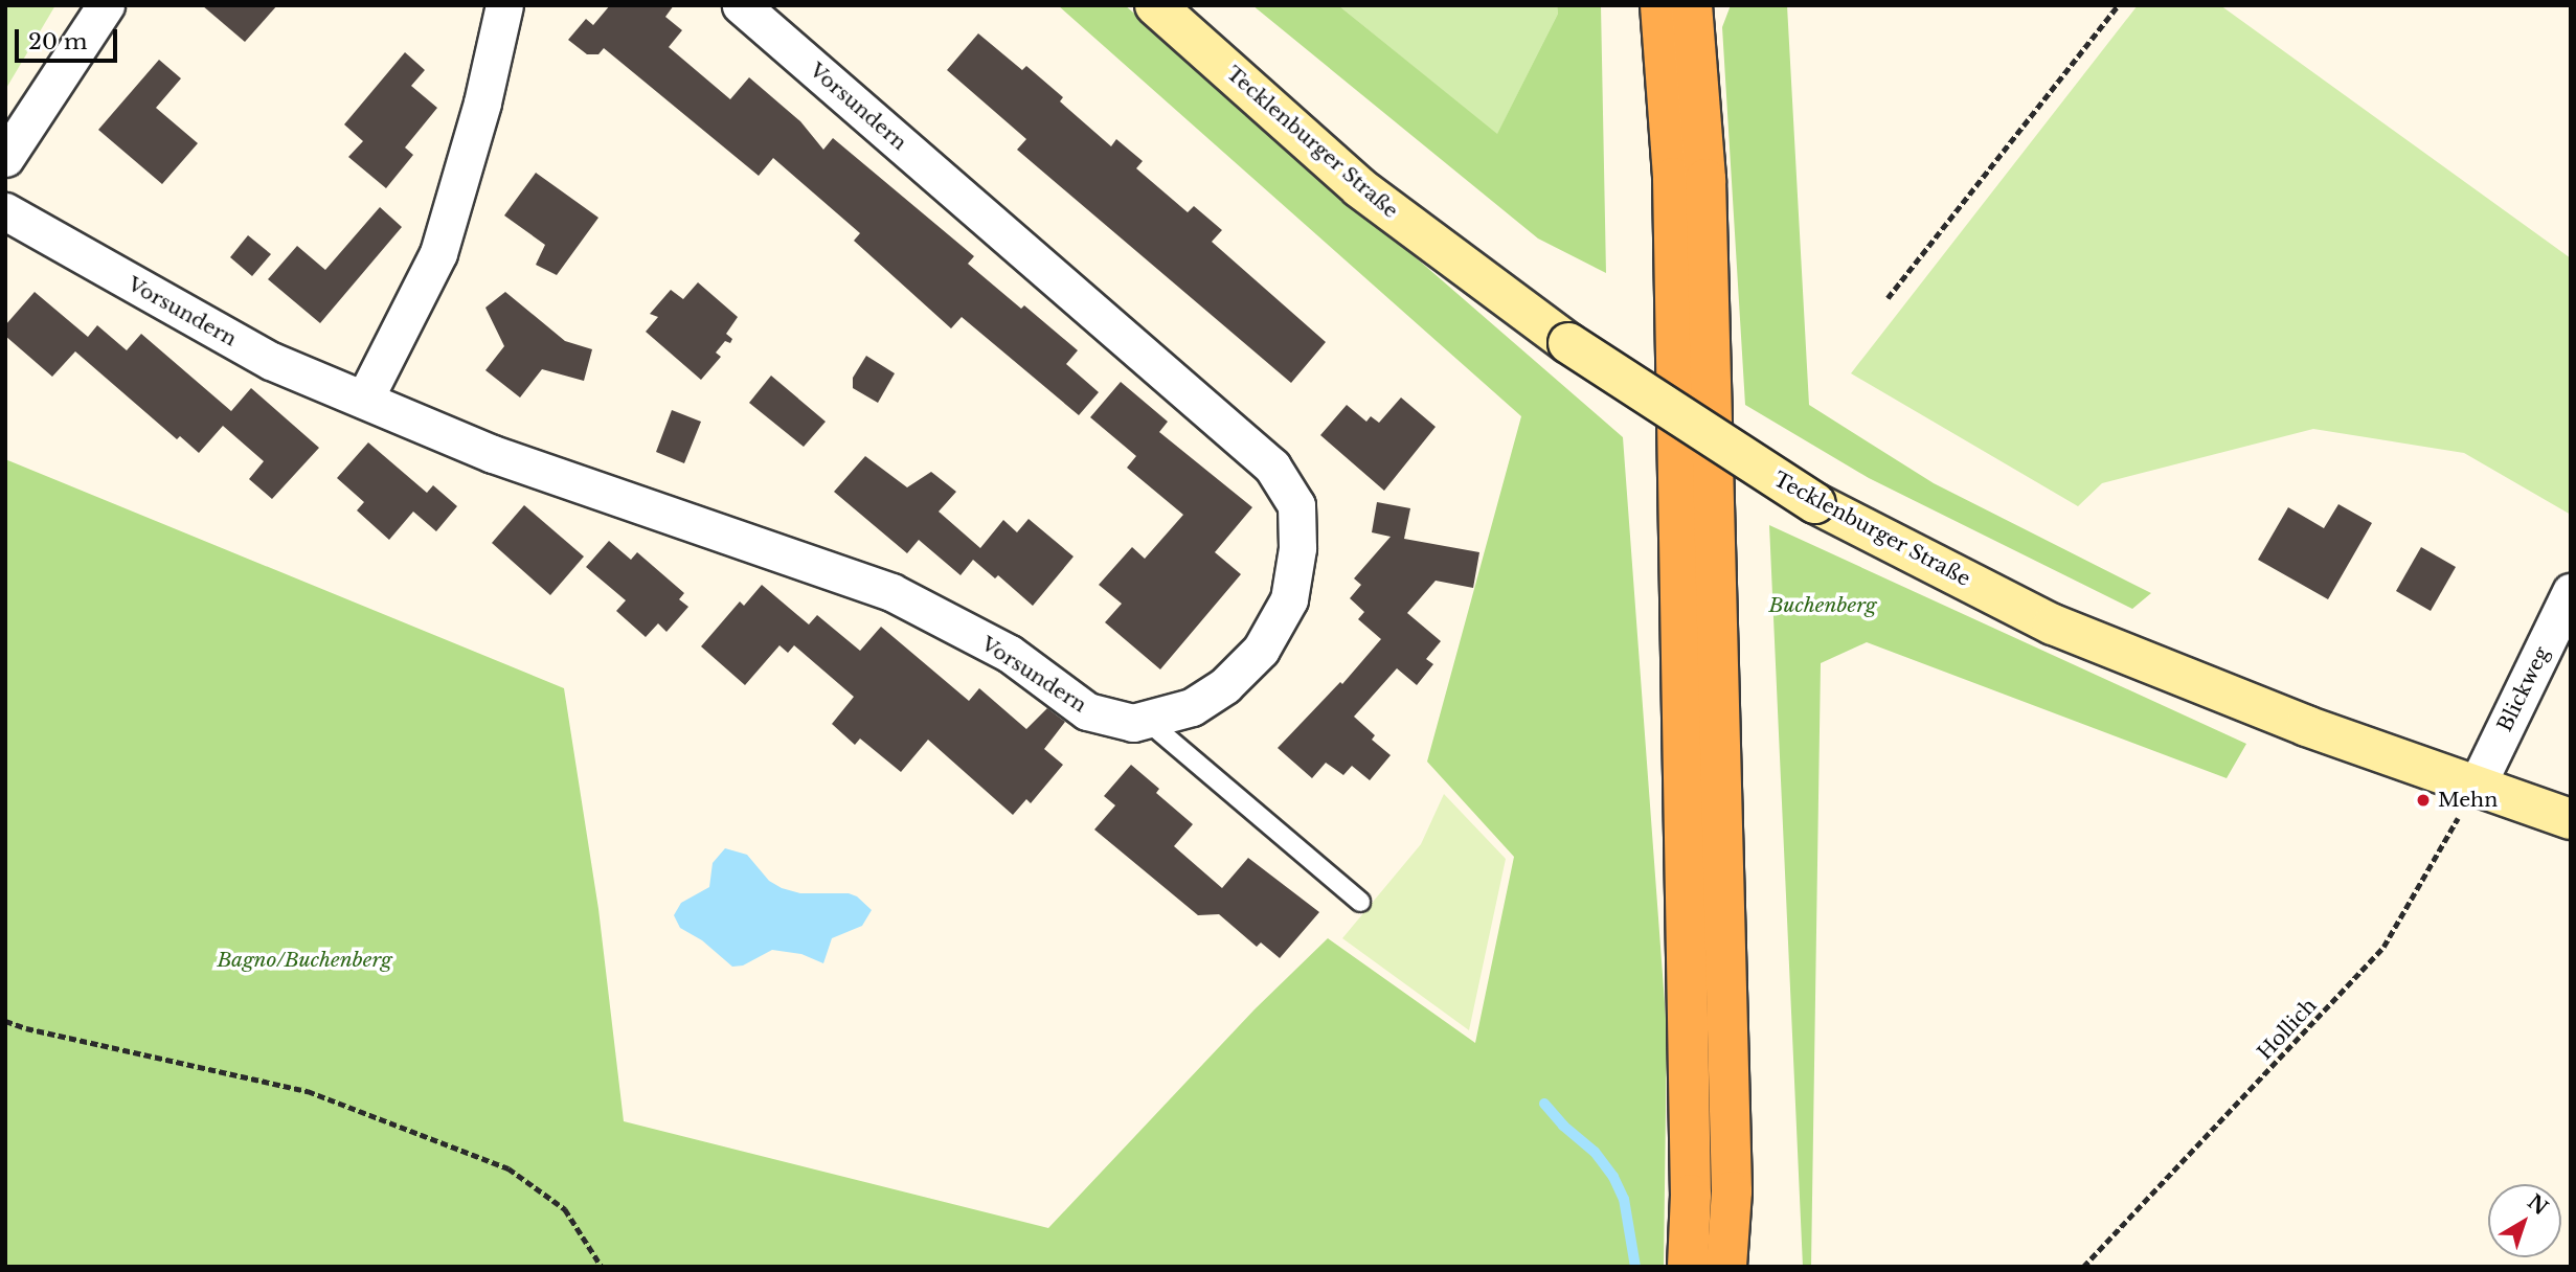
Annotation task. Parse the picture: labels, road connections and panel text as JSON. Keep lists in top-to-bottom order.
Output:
{
  "streets": {
    "main road": ["Tecklenburger Straße"],
    "street": ["Vorsundern", "Blickweg"],
    "path": ["Hollich"]
  },
  "crossings": [
    ["Tecklenburger Straße", "Blickweg"],
    ["Tecklenburger Straße", "Hollich"],
    ["Blickweg", "Hollich"]
  ],
  "parks": ["Buchenberg", "Bagno/Buchenberg"],
  "places": ["Mehn"],
  "scale_bar": "20 m",
  "north": "top right"
}
